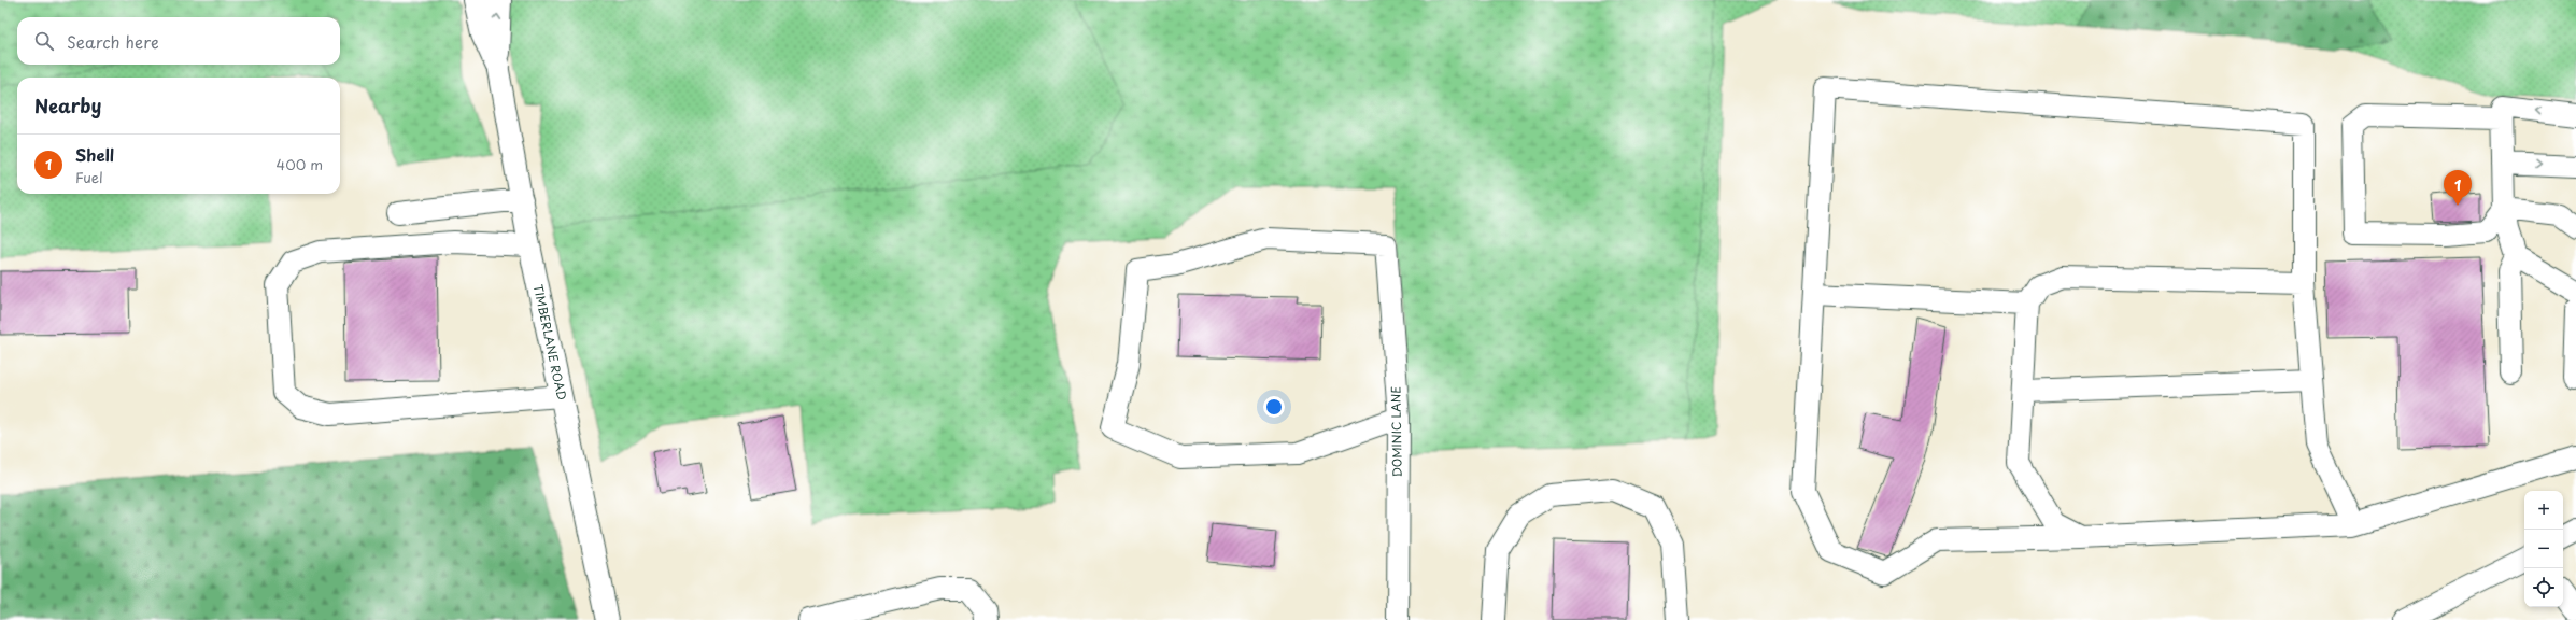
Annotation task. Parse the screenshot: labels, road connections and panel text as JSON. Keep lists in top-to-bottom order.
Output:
{
  "streets": {
    "street": ["TIMBERLANE ROAD", "DOMINIC LANE"]
  },
  "page": {
    "search": "Search here",
    "heading": "Nearby",
    "list": [
      {
        "mark": "1",
        "name": "Shell",
        "note": "Fuel",
        "value": "400 m"
      }
    ],
    "pins": "1",
    "map_buttons": ["+", "−"]
  }
}
